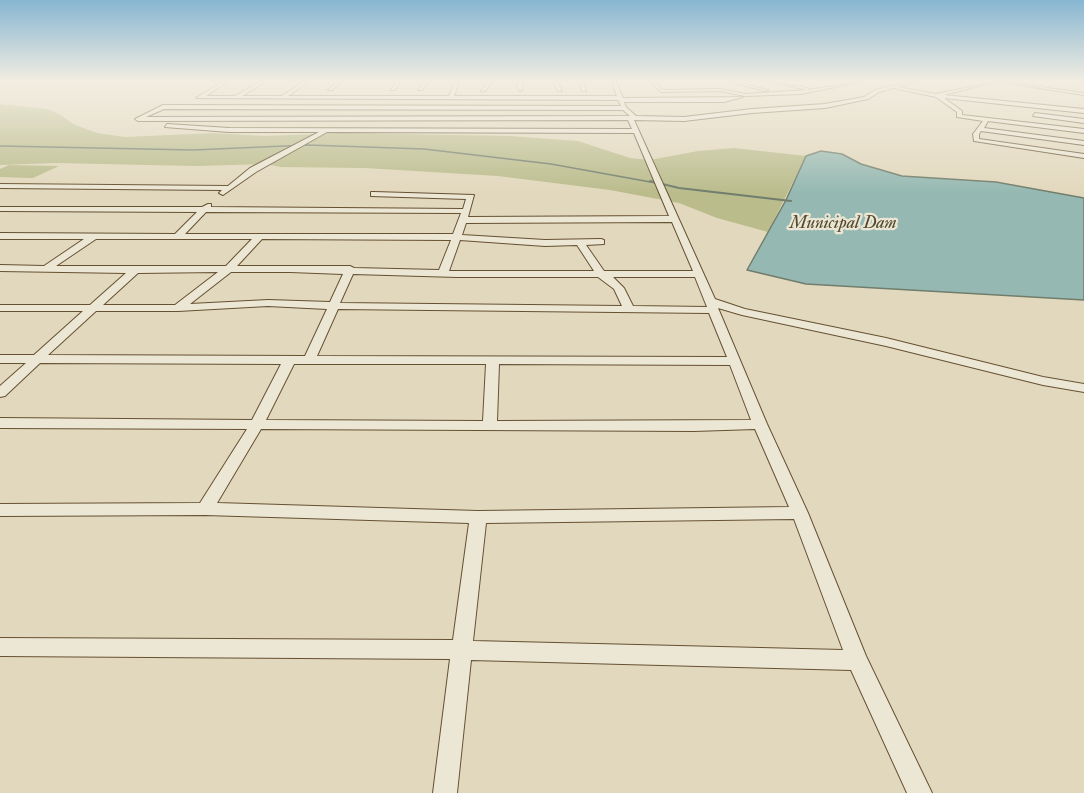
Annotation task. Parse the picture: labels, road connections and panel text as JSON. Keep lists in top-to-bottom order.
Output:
{
  "water": ["Municipal Dam"]
}
